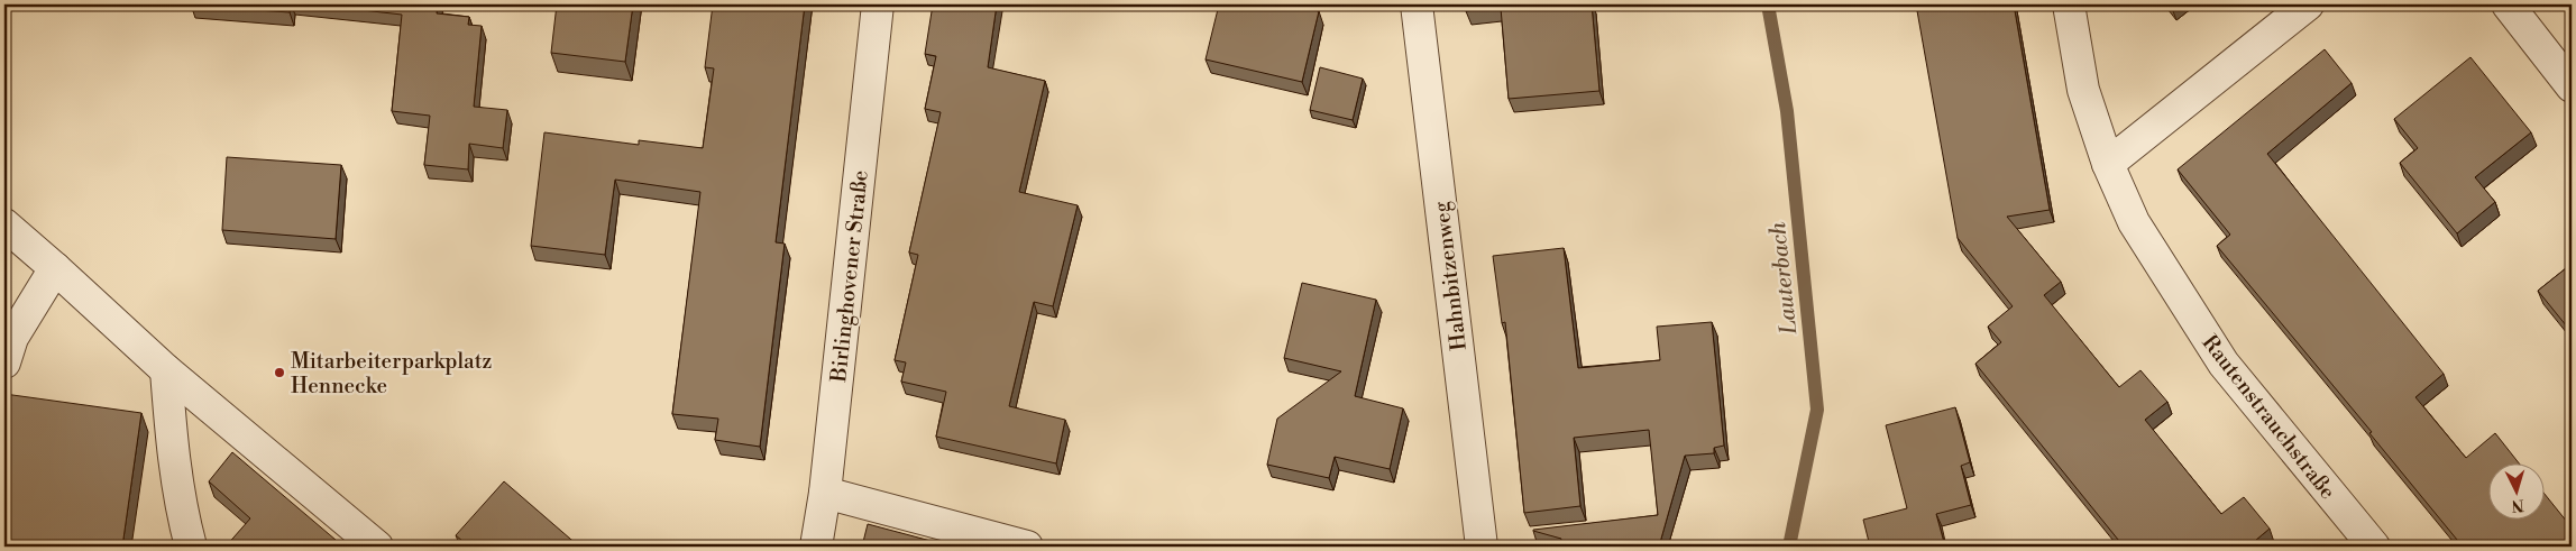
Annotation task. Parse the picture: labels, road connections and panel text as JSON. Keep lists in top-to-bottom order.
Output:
{
  "streets": {
    "street": ["Birlinghovener Straße", "Hahnbitzenweg", "Rautenstrauchstraße"]
  },
  "water": ["Lauterbach"],
  "places": ["Mitarbeiterparkplatz Hennecke"],
  "north": "bottom"
}
